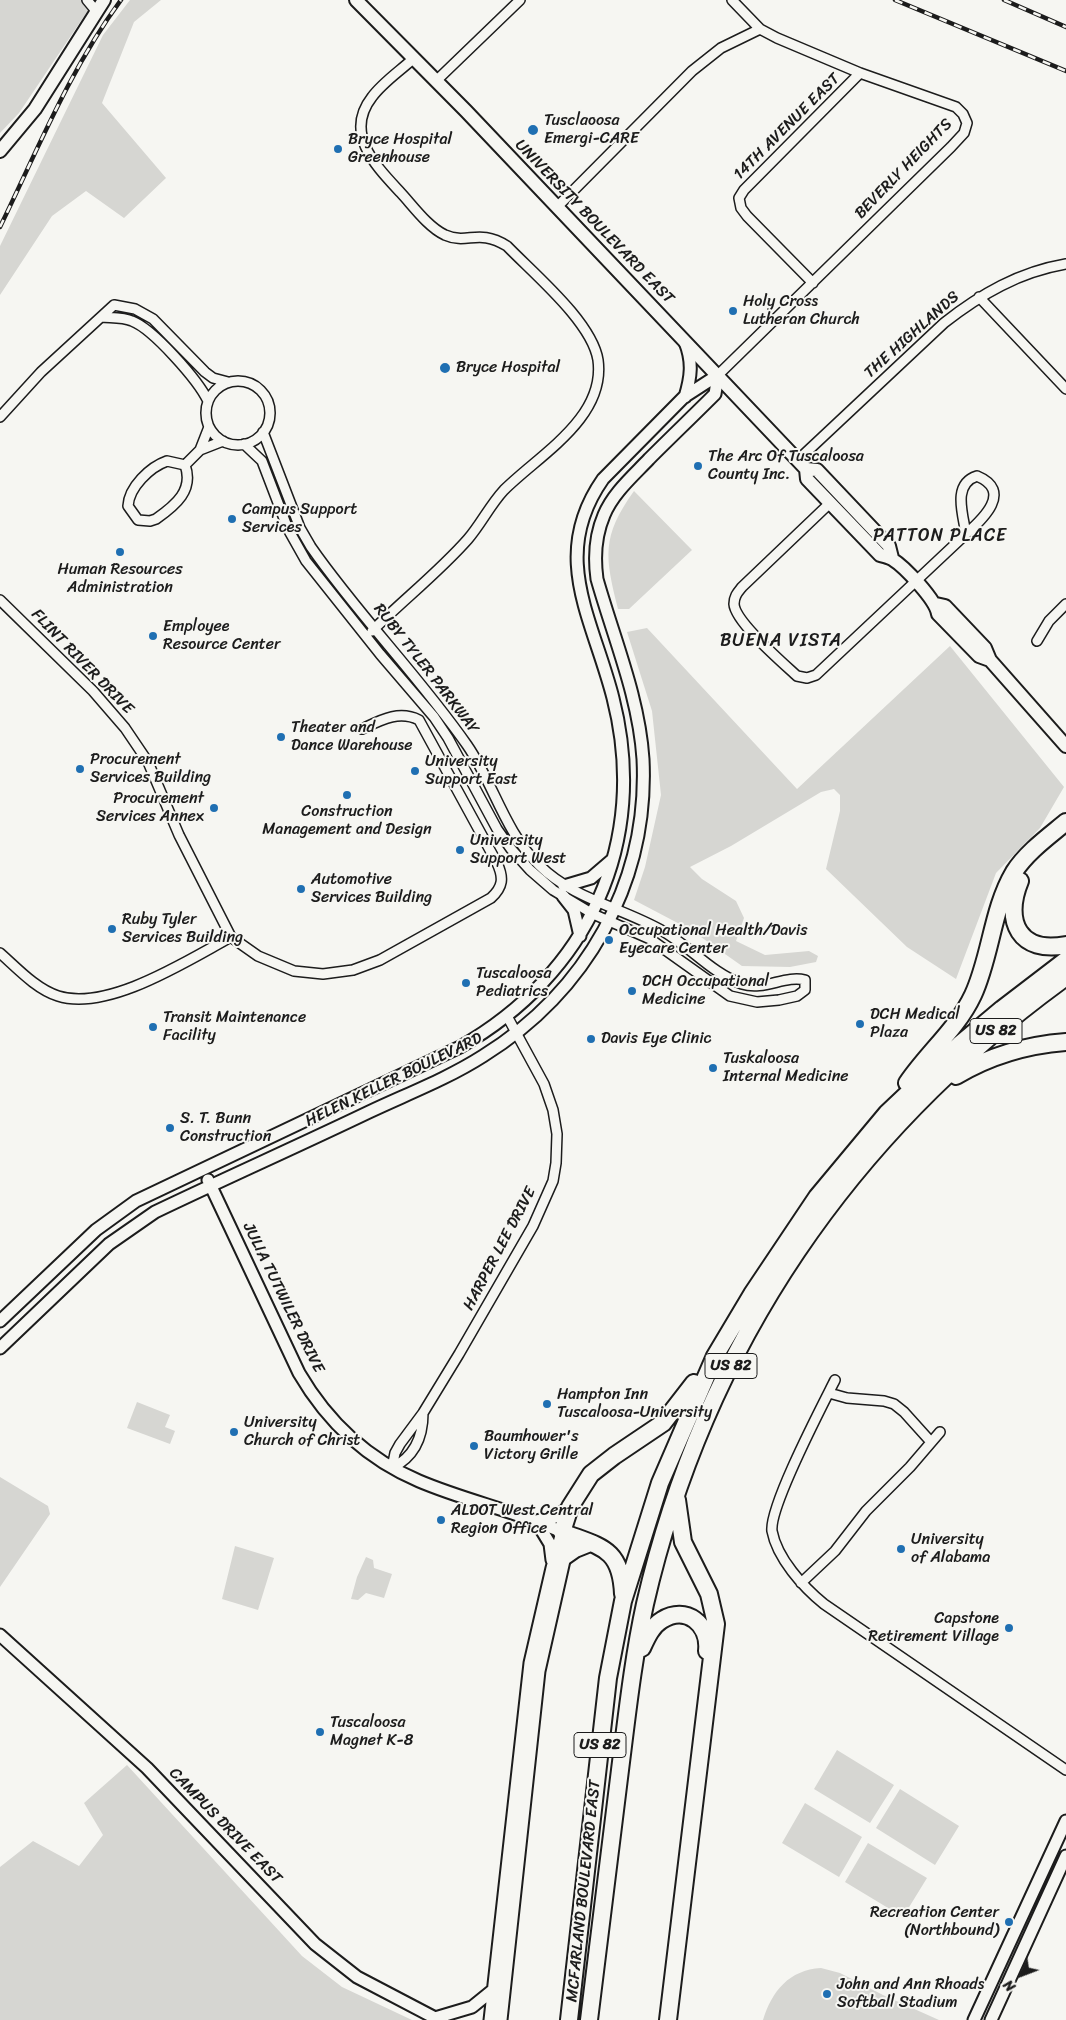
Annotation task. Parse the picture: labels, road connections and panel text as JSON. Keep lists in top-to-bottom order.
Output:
{
  "streets": {
    "highway": ["US 82", "MCFARLAND BOULEVARD EAST"],
    "main road": ["UNIVERSITY BOULEVARD EAST"],
    "street": [
      "14TH AVENUE EAST",
      "BEVERLY HEIGHTS",
      "THE HIGHLANDS",
      "FLINT RIVER DRIVE",
      "RUBY TYLER PARKWAY",
      "HELEN KELLER BOULEVARD",
      "HARPER LEE DRIVE",
      "JULIA TUTWILER DRIVE",
      "CAMPUS DRIVE EAST"
    ]
  },
  "crossings": [
    ["14TH AVENUE EAST", "BEVERLY HEIGHTS"],
    ["BEVERLY HEIGHTS", "UNIVERSITY BOULEVARD EAST"],
    ["BEVERLY HEIGHTS", "HELEN KELLER BOULEVARD"],
    ["UNIVERSITY BOULEVARD EAST", "THE HIGHLANDS"],
    ["UNIVERSITY BOULEVARD EAST", "HELEN KELLER BOULEVARD"],
    ["RUBY TYLER PARKWAY", "HELEN KELLER BOULEVARD"],
    ["HELEN KELLER BOULEVARD", "HARPER LEE DRIVE"],
    ["HELEN KELLER BOULEVARD", "JULIA TUTWILER DRIVE"],
    ["HARPER LEE DRIVE", "JULIA TUTWILER DRIVE"]
  ],
  "districts": ["PATTON PLACE", "BUENA VISTA"],
  "places": [
    "Tusclaoosa Emergi-CARE",
    "Bryce Hospital Greenhouse",
    "Holy Cross Lutheran Church",
    "Bryce Hospital",
    "The Arc Of Tuscaloosa County Inc.",
    "Campus Support Services",
    "Human Resources Administration",
    "Employee Resource Center",
    "Theater and Dance Warehouse",
    "Procurement Services Building",
    "University Support East",
    "Construction Management and Design",
    "Procurement Services Annex",
    "University Support West",
    "Automotive Services Building",
    "Ruby Tyler Services Building",
    "Occupational Health/Davis Eyecare Center",
    "Tuscaloosa Pediatrics",
    "DCH Occupational Medicine",
    "DCH Medical Plaza",
    "Transit Maintenance Facility",
    "Davis Eye Clinic",
    "Tuskaloosa Internal Medicine",
    "S. T. Bunn Construction",
    "Hampton Inn Tuscaloosa-University",
    "University Church of Christ",
    "Baumhower's Victory Grille",
    "ALDOT West Central Region Office",
    "University of Alabama",
    "Capstone Retirement Village",
    "Tuscaloosa Magnet K-8",
    "Recreation Center (Northbound)",
    "John and Ann Rhoads Softball Stadium"
  ],
  "north": "bottom left"
}
